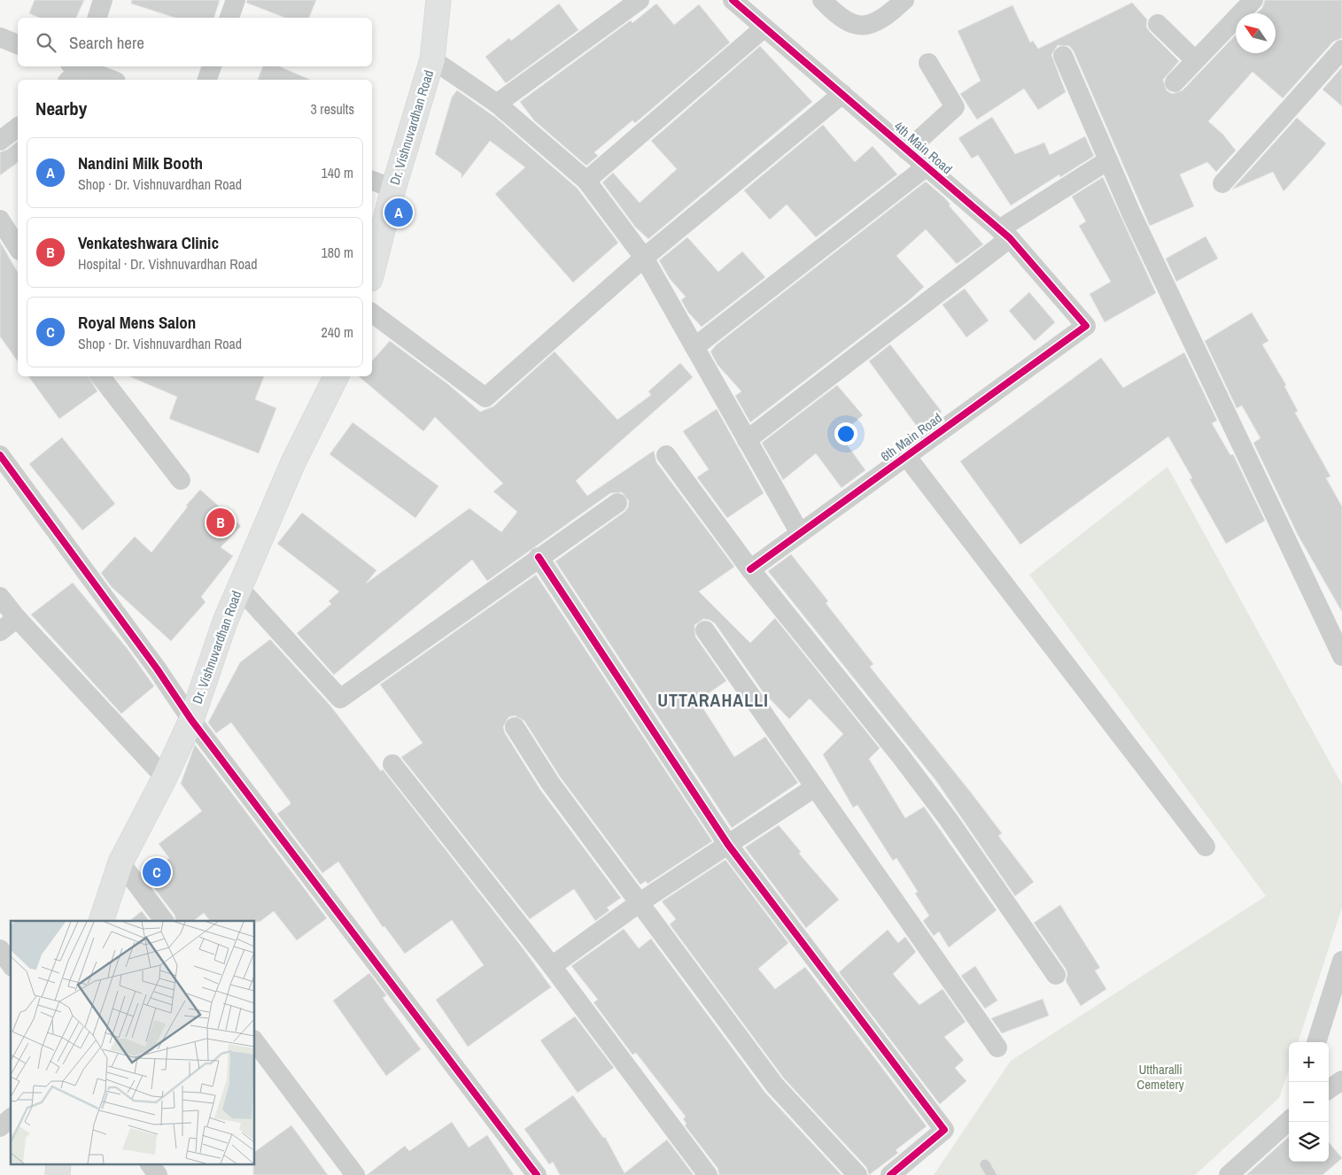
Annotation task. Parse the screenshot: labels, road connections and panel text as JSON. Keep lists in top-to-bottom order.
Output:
{
  "streets": {
    "main road": ["Dr. Vishnuvardhan Road"],
    "street": ["4th Main Road", "6th Main Road"]
  },
  "crossings": [
    ["4th Main Road", "6th Main Road"]
  ],
  "districts": ["UTTARAHALLI"],
  "parks": ["Uttharalli Cemetery"],
  "north": "top left",
  "page": {
    "search": "Search here",
    "heading": ["Nearby", "3 results"],
    "list": [
      {
        "mark": "A",
        "name": "Nandini Milk Booth",
        "note": "Shop · Dr. Vishnuvardhan Road",
        "value": "140 m"
      },
      {
        "mark": "B",
        "name": "Venkateshwara Clinic",
        "note": "Hospital · Dr. Vishnuvardhan Road",
        "value": "180 m"
      },
      {
        "mark": "C",
        "name": "Royal Mens Salon",
        "note": "Shop · Dr. Vishnuvardhan Road",
        "value": "240 m"
      }
    ],
    "pins": ["A", "B", "C"],
    "map_buttons": ["+", "−"]
  }
}
